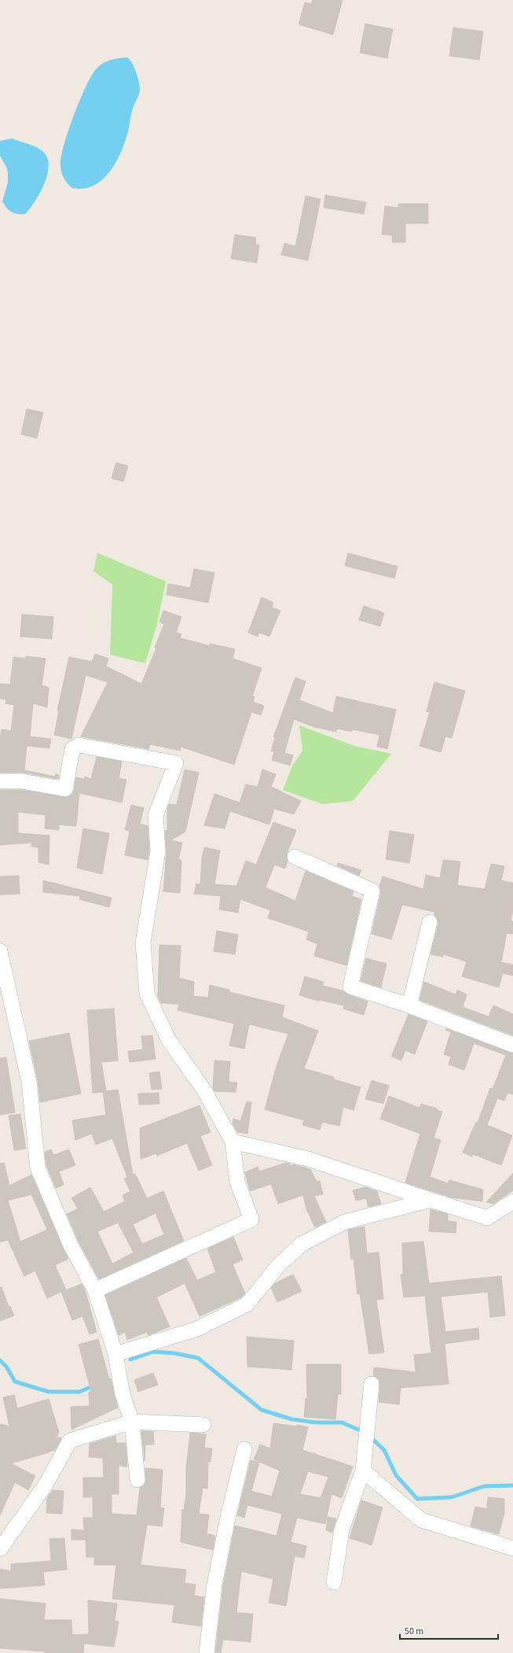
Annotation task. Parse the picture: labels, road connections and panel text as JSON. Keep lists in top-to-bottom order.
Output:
{
  "scale_bar": "50 m"
}
